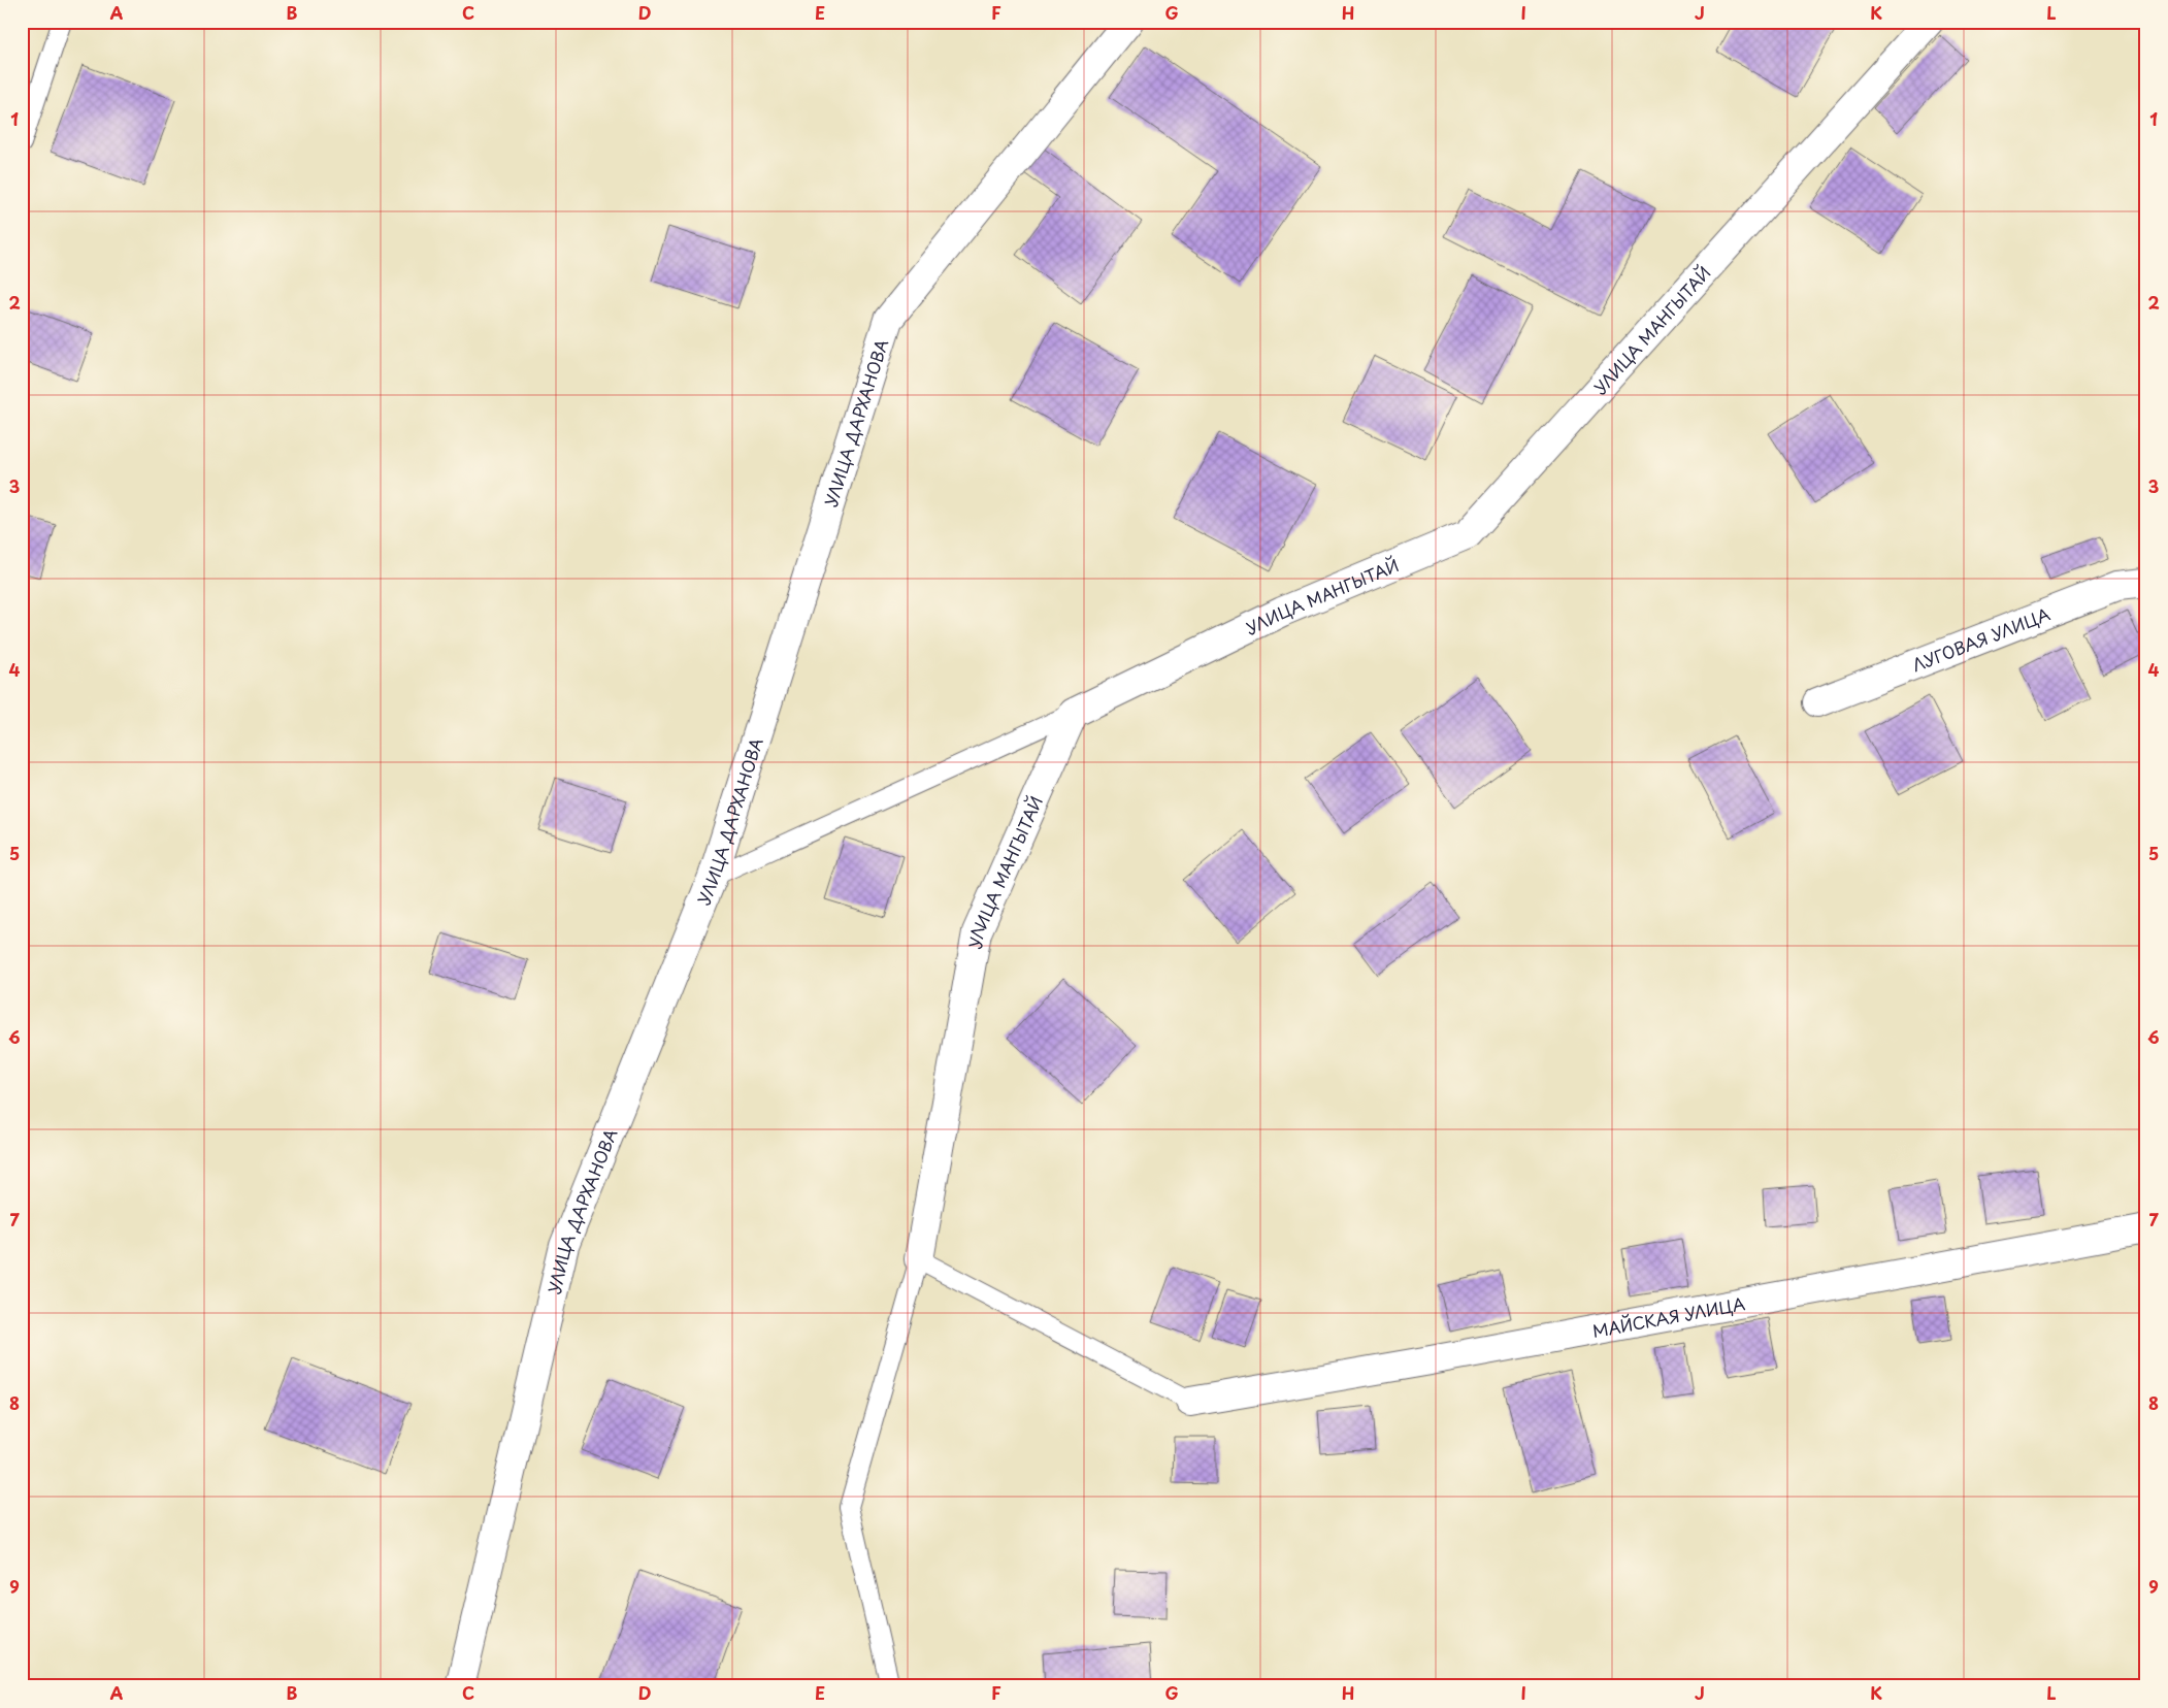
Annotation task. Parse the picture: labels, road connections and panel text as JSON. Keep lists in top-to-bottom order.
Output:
{
  "streets": {
    "street": [
      "УЛИЦА МАНГЫТАЙ",
      "УЛИЦА ДАРХАНОВА",
      "ЛУГОВАЯ УЛИЦА",
      "МАЙСКАЯ УЛИЦА"
    ]
  },
  "grid": {
    "columns": [
      "A",
      "B",
      "C",
      "D",
      "E",
      "F",
      "G",
      "H",
      "I",
      "J",
      "K",
      "L"
    ],
    "rows": [
      "1",
      "2",
      "3",
      "4",
      "5",
      "6",
      "7",
      "8",
      "9"
    ]
  }
}
